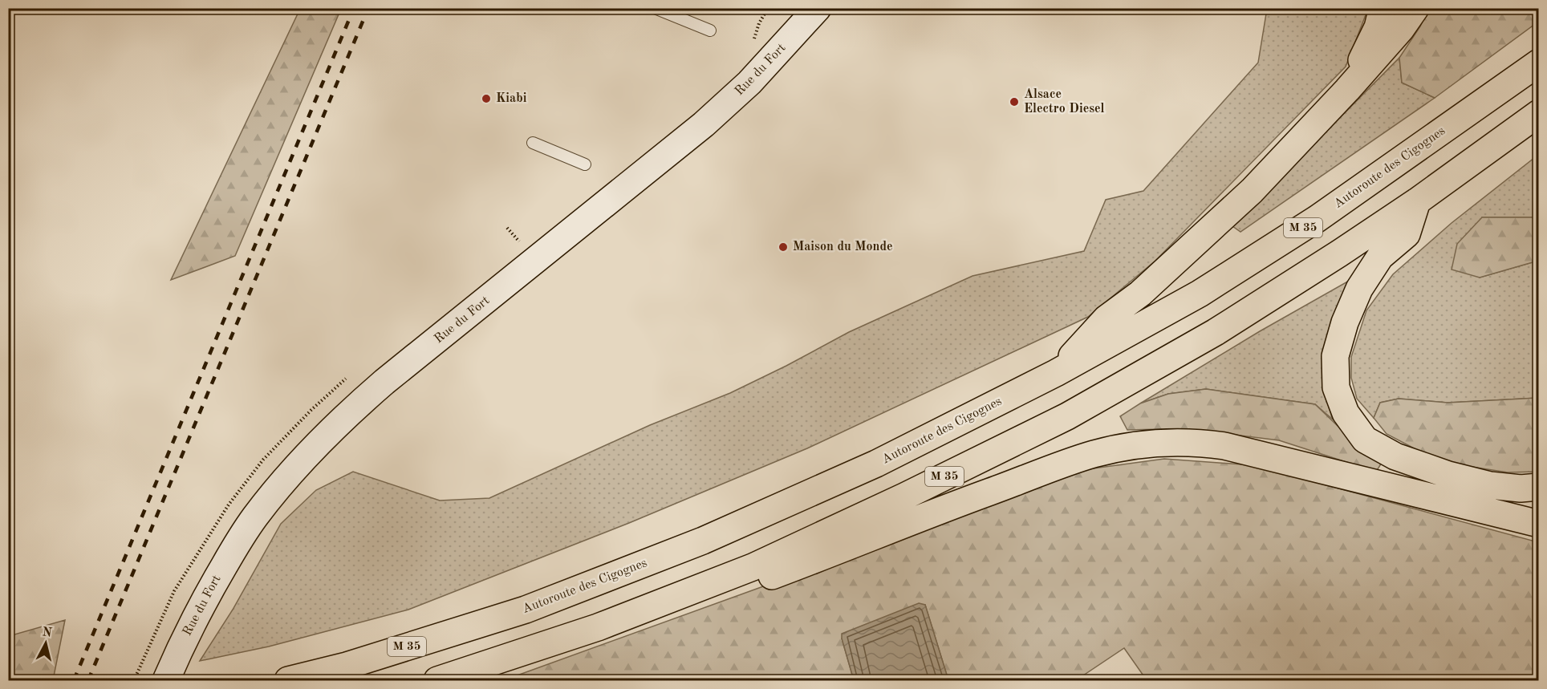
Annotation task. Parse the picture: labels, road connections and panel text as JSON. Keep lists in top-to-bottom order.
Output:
{
  "streets": {
    "highway": ["Autoroute des Cigognes", "M 35"],
    "main road": ["Rue du Fort"]
  },
  "places": ["Kiabi", "Alsace Electro Diesel", "Maison du Monde"],
  "north": "top"
}
